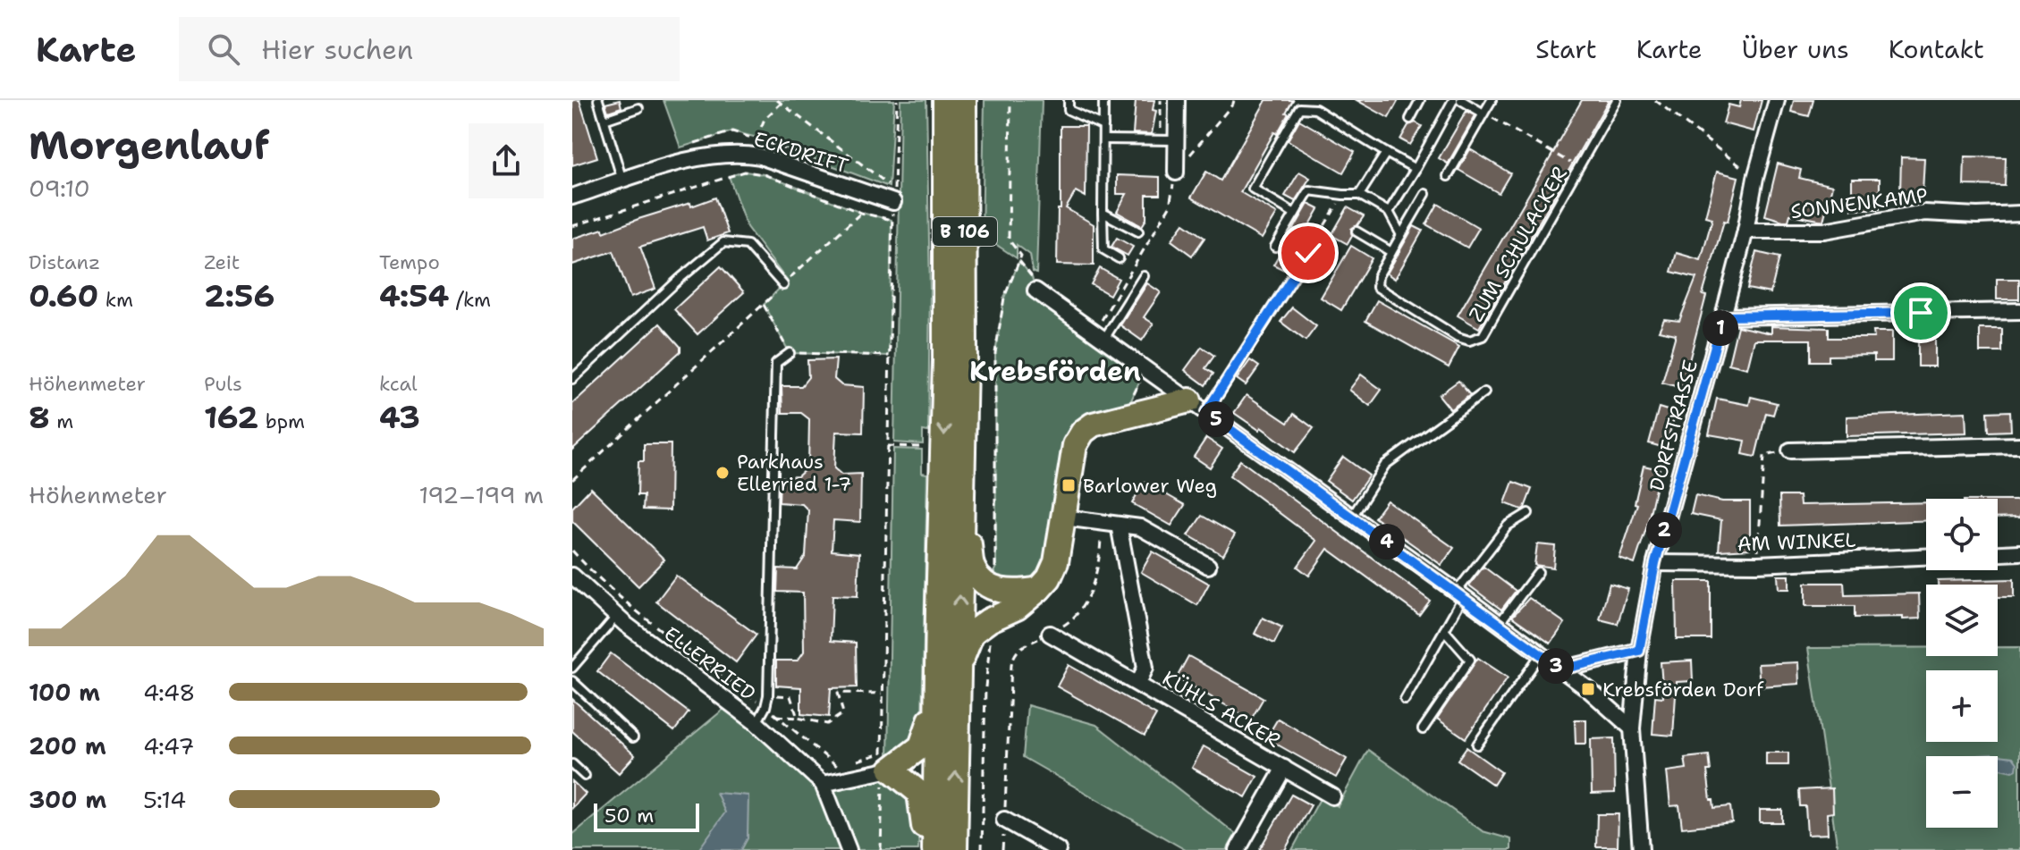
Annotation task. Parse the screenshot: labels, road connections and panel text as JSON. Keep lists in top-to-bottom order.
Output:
{
  "streets": {
    "highway": ["B 106"],
    "street": [
      "ECKDRIFT",
      "SONNENKAMP",
      "DORFSTRASSE",
      "AM WINKEL",
      "ELLERRIED",
      "KÜHLS ACKER"
    ],
    "lane": ["ZUM SCHULACKER"]
  },
  "crossings": [
    ["SONNENKAMP", "DORFSTRASSE"],
    ["DORFSTRASSE", "AM WINKEL"]
  ],
  "districts": ["Krebsförden"],
  "places": {
    "other": ["Parkhaus Ellerried 1-7"],
    "transit": ["Barlower Weg", "Krebsförden Dorf"]
  },
  "scale_bar": "50 m",
  "page": {
    "header": "Karte",
    "search": "Hier suchen",
    "nav": [
      "Start",
      "Karte",
      "Über uns",
      "Kontakt"
    ],
    "heading": ["Morgenlauf", "09:10"],
    "stats": [
      ["Distanz", "0.60 km"],
      ["Zeit", "2:56"],
      ["Tempo", "4:54 /km"],
      ["Höhenmeter", "8 m"],
      ["Puls", "162 bpm"],
      ["kcal", "43"]
    ],
    "pins": [
      "1",
      "5",
      "2",
      "4",
      "3"
    ],
    "chart": ["Höhenmeter", "192–199 m"],
    "map_buttons": ["+", "−"],
    "list": [
      {
        "name": "100 m",
        "note": "4:48"
      },
      {
        "name": "200 m",
        "note": "4:47"
      },
      {
        "name": "300 m",
        "note": "5:14"
      }
    ],
    "scale": "50 m"
  }
}
